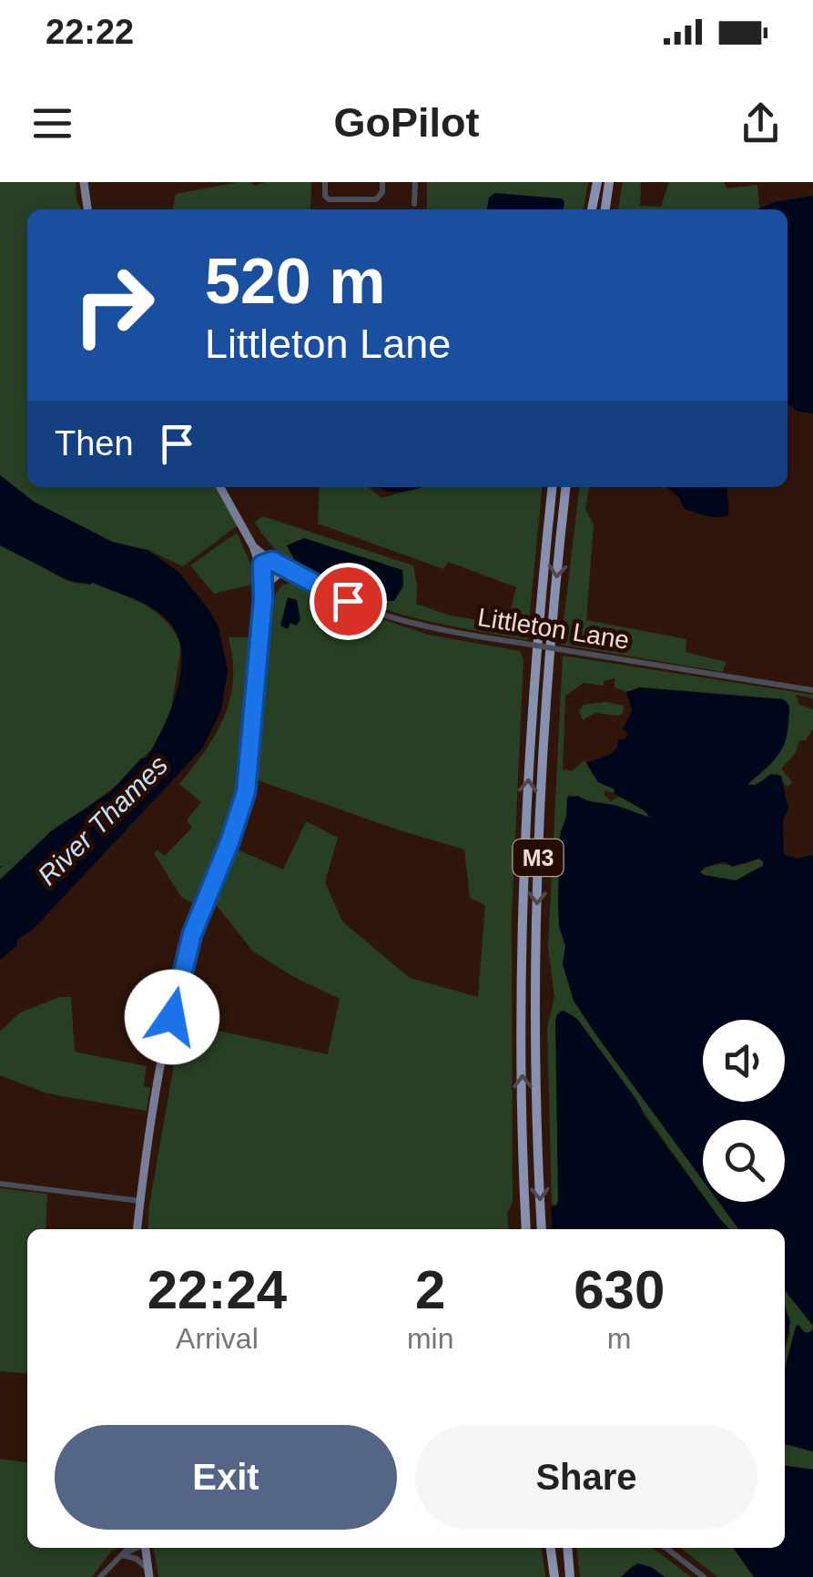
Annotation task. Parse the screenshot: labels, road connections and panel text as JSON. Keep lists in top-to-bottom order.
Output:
{
  "streets": {
    "highway": ["M3"],
    "street": ["Littleton Lane"]
  },
  "water": ["River Thames"],
  "page": {
    "status": "22:22",
    "header": "GoPilot",
    "turn": ["520 m", "Littleton Lane"],
    "then": "Then",
    "eta": [
      "22:24",
      "Arrival",
      "2",
      "min",
      "630",
      "m"
    ],
    "buttons": ["Exit", "Share"]
  }
}
